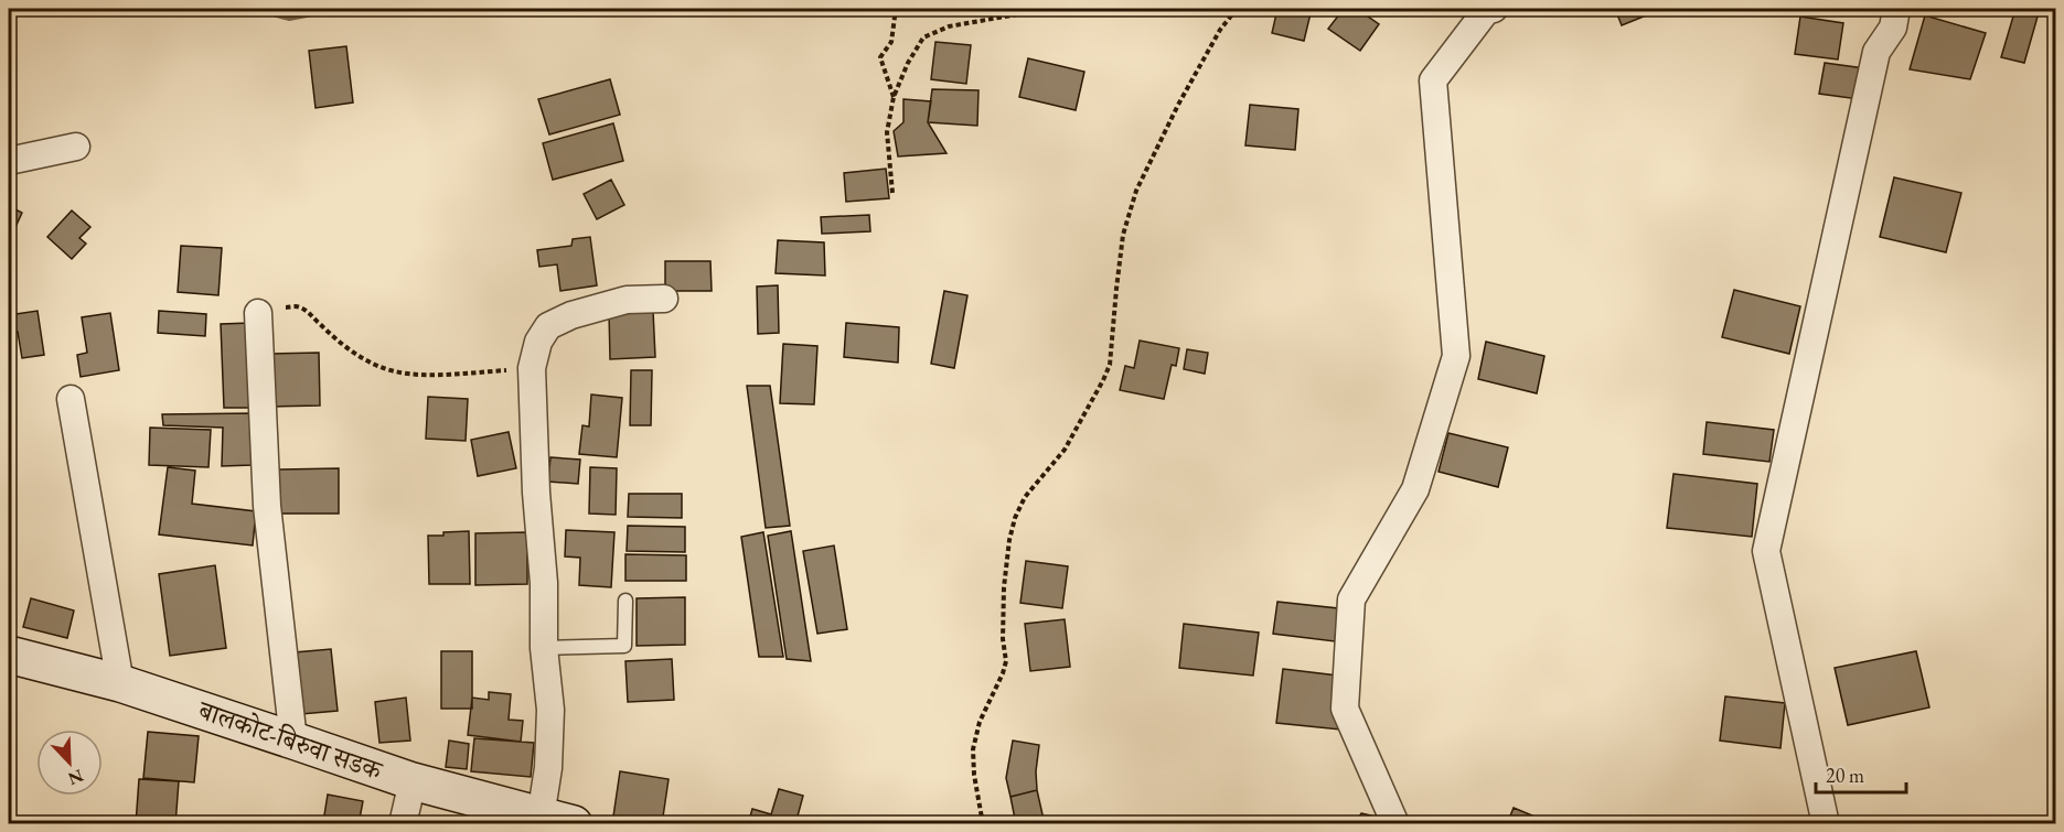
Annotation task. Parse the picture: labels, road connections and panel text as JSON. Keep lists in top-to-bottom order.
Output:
{
  "streets": {
    "main road": ["बालकोट-बिरुवा सडक"]
  },
  "scale_bar": "20 m",
  "north": "bottom right"
}
